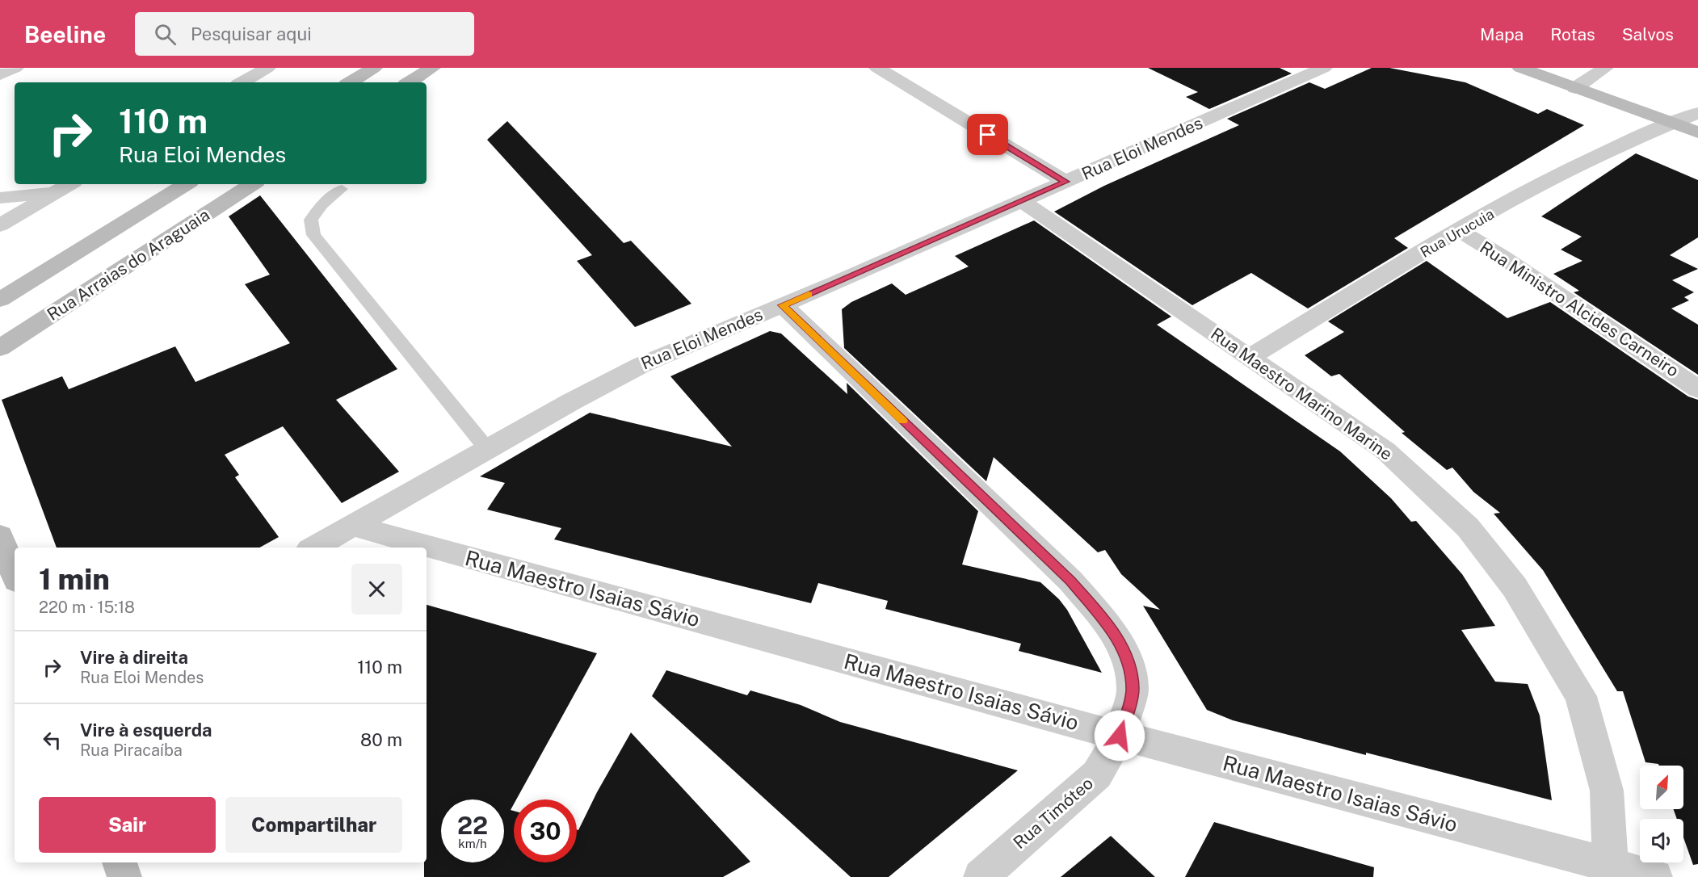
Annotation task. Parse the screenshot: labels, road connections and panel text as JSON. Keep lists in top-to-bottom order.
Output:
{
  "streets": {
    "main road": ["Rua Arraias do Araguaia"],
    "street": [
      "Rua Eloi Mendes",
      "Rua Urucuia",
      "Rua Ministro Alcides Carneiro",
      "Rua Maestro Marino Marine",
      "Rua Maestro Isaias Sávio",
      "Rua Timóteo"
    ]
  },
  "crossings": [
    ["Rua Eloi Mendes", "Rua Maestro Marino Marine"],
    ["Rua Eloi Mendes", "Rua Maestro Isaias Sávio"],
    ["Rua Eloi Mendes", "Rua Timóteo"],
    ["Rua Urucuia", "Rua Ministro Alcides Carneiro"],
    ["Rua Urucuia", "Rua Maestro Marino Marine"],
    ["Rua Maestro Marino Marine", "Rua Maestro Isaias Sávio"],
    ["Rua Maestro Isaias Sávio", "Rua Timóteo"]
  ],
  "north": "top right",
  "page": {
    "header": "Beeline",
    "search": "Pesquisar aqui",
    "nav": ["Mapa", "Rotas", "Salvos"],
    "turn": ["110 m", "Rua Eloi Mendes"],
    "heading": ["1 min", "220 m · 15:18"],
    "list": [
      {
        "name": "Vire à direita",
        "note": "Rua Eloi Mendes",
        "value": "110 m"
      },
      {
        "name": "Vire à esquerda",
        "note": "Rua Piracaíba",
        "value": "80 m"
      }
    ],
    "buttons": ["Sair", "Compartilhar"],
    "speed": "22 km/h",
    "limit": "30"
  }
}
